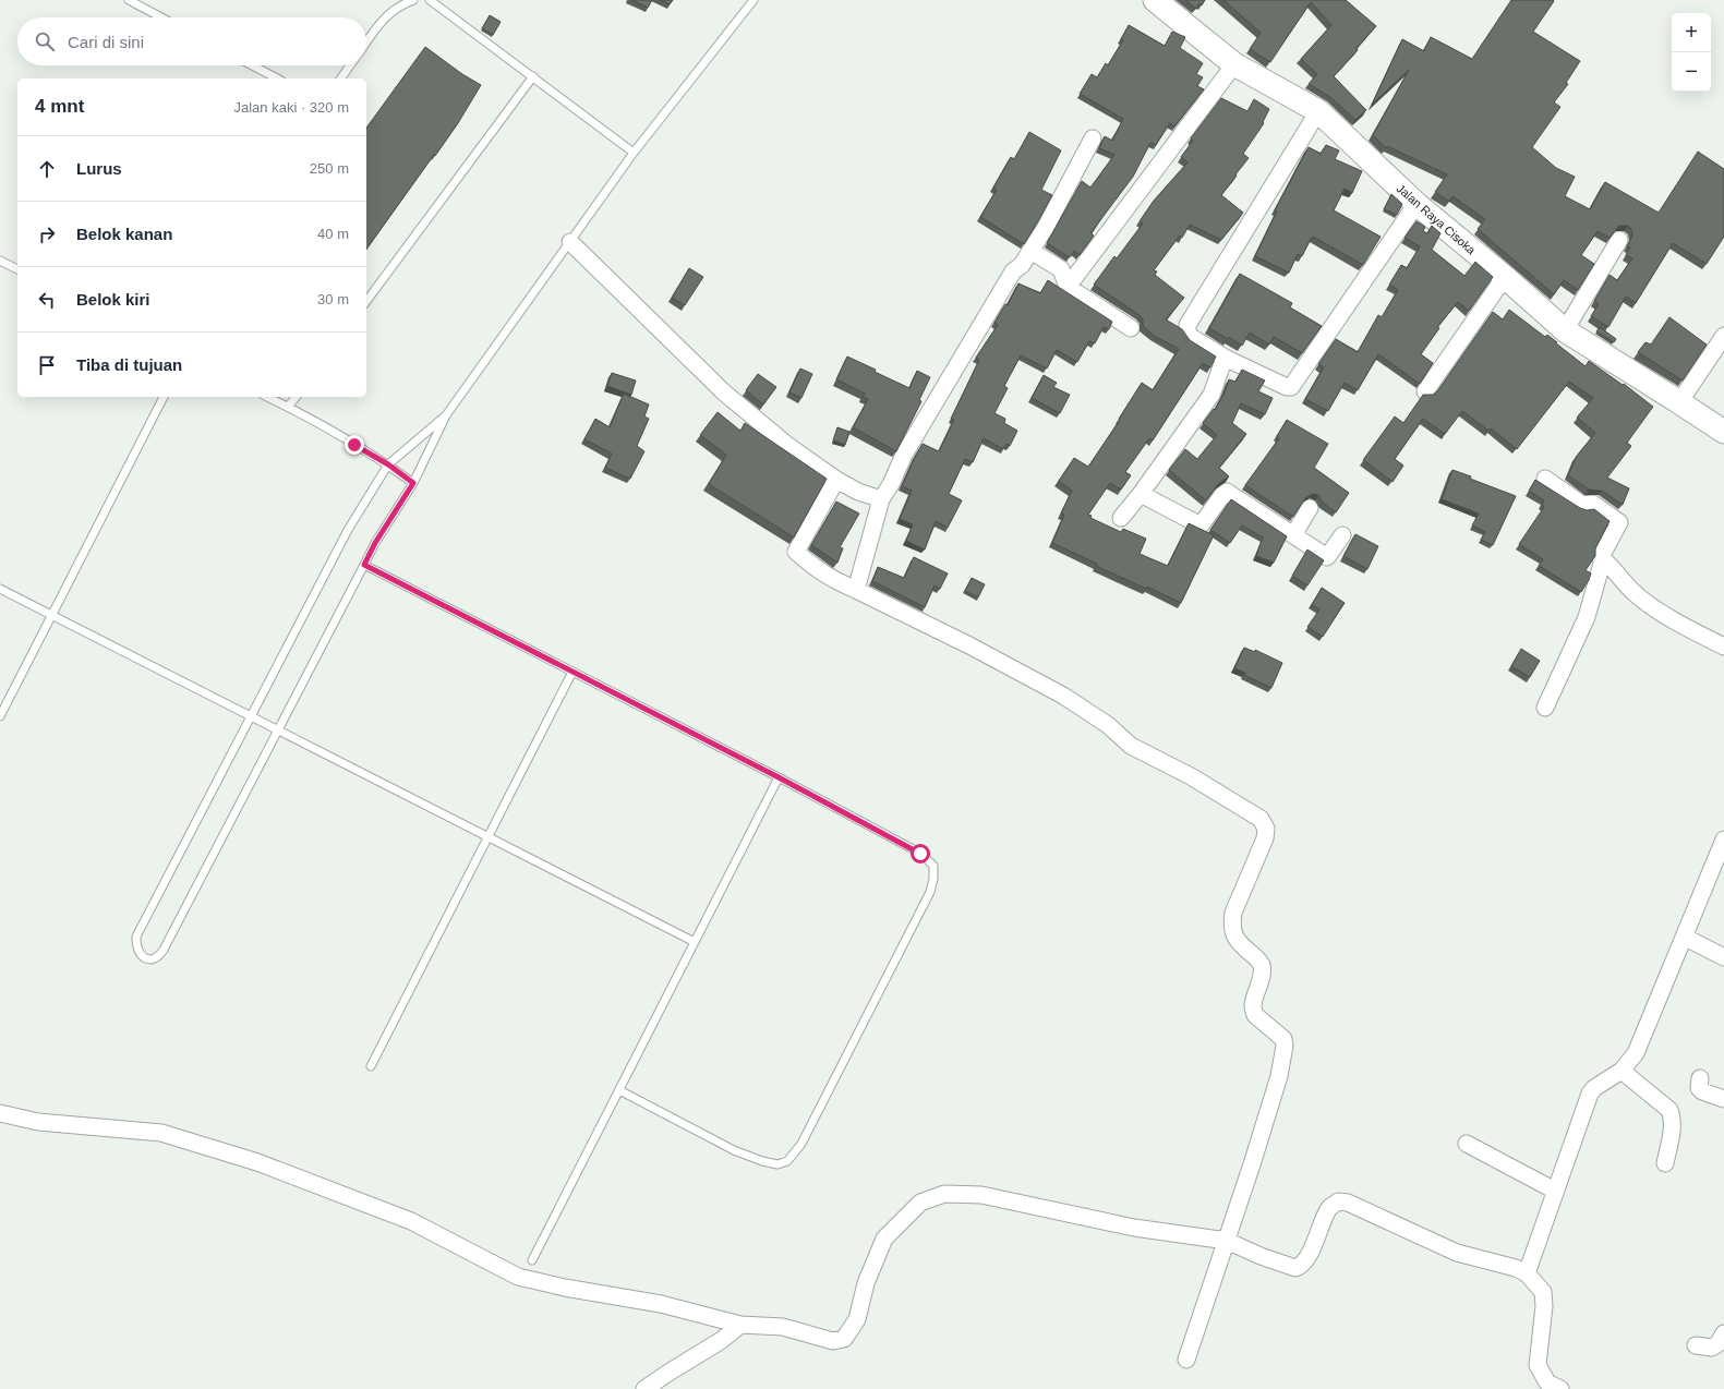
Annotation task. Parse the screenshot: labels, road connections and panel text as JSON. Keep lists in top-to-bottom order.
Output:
{
  "streets": {
    "street": ["Jalan Raya Cisoka"]
  },
  "page": {
    "map_buttons": ["+", "−"],
    "search": "Cari di sini",
    "heading": ["4 mnt", "Jalan kaki · 320 m"],
    "list": [
      ["Lurus", "250 m"],
      ["Belok kanan", "40 m"],
      ["Belok kiri", "30 m"],
      "Tiba di tujuan"
    ]
  }
}
